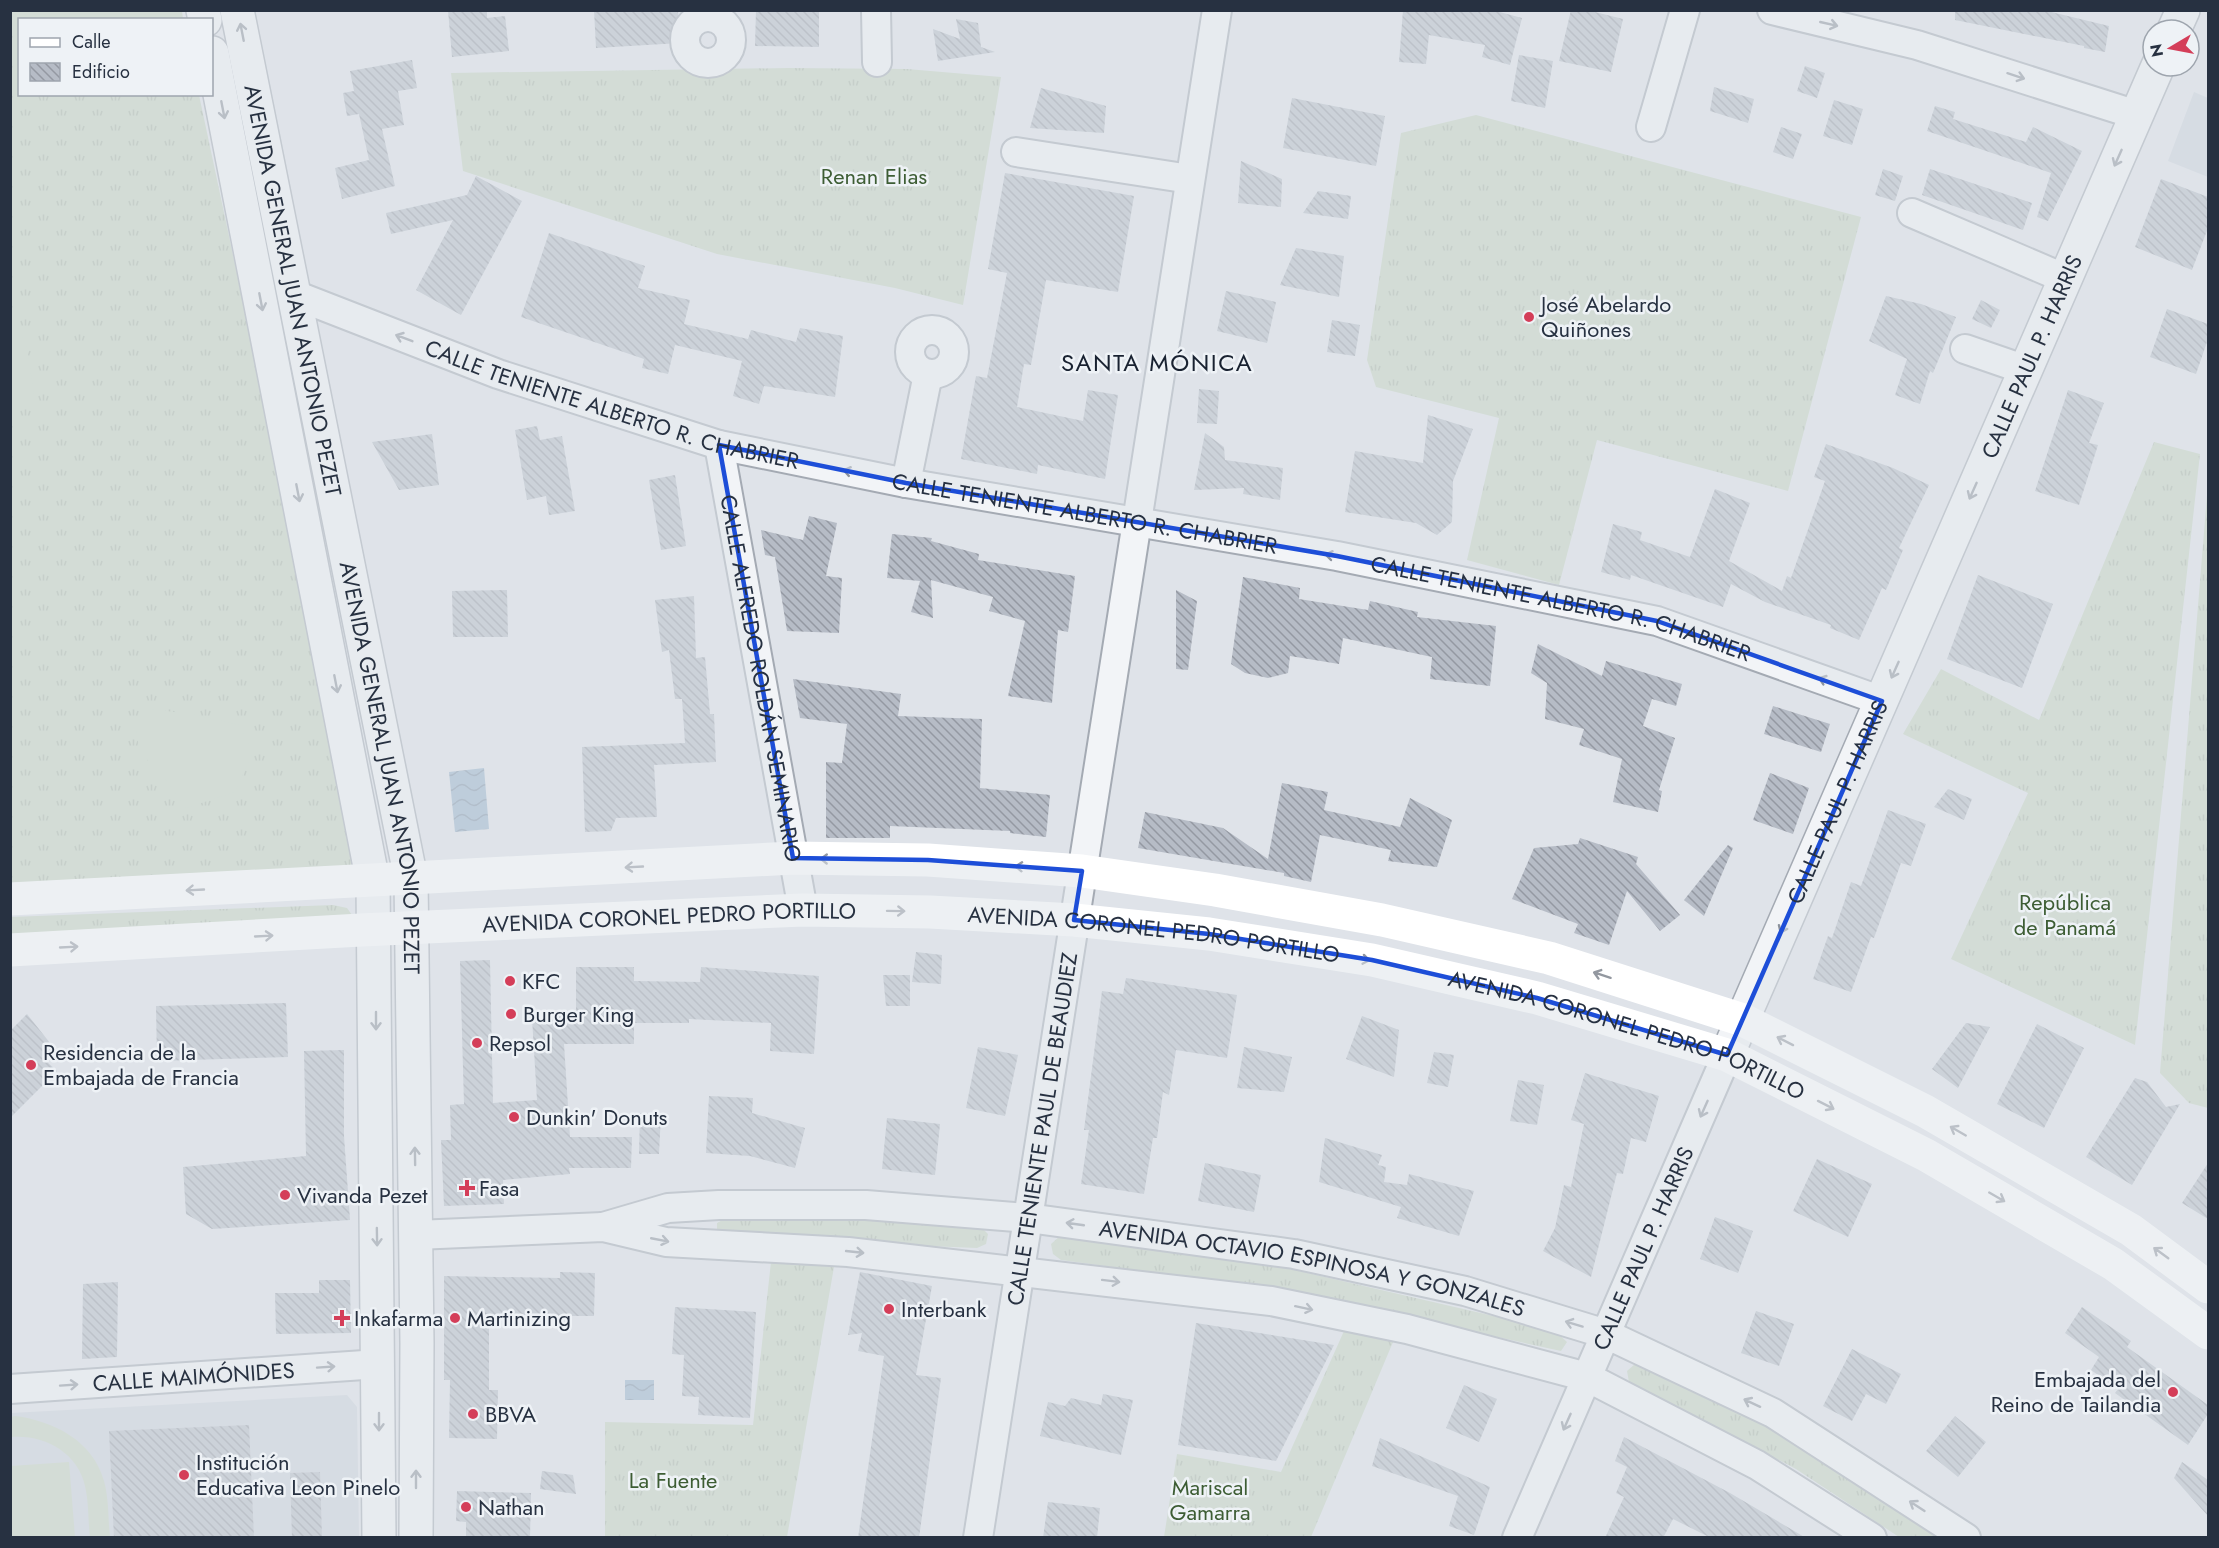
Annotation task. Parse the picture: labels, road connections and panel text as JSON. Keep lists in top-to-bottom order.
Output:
{
  "streets": {
    "main road": ["AVENIDA CORONEL PEDRO PORTILLO"],
    "street": [
      "AVENIDA GENERAL JUAN ANTONIO PEZET",
      "CALLE PAUL P. HARRIS",
      "CALLE TENIENTE ALBERTO R. CHABRIER",
      "CALLE ALFREDO ROLDÁN SEMINARIO",
      "CALLE TENIENTE PAUL DE BEAUDIEZ",
      "AVENIDA OCTAVIO ESPINOSA Y GONZALES",
      "CALLE MAIMÓNIDES"
    ]
  },
  "crossings": [
    ["AVENIDA GENERAL JUAN ANTONIO PEZET", "CALLE TENIENTE ALBERTO R. CHABRIER"],
    ["AVENIDA GENERAL JUAN ANTONIO PEZET", "AVENIDA CORONEL PEDRO PORTILLO"],
    ["AVENIDA GENERAL JUAN ANTONIO PEZET", "AVENIDA OCTAVIO ESPINOSA Y GONZALES"],
    ["AVENIDA GENERAL JUAN ANTONIO PEZET", "CALLE MAIMÓNIDES"],
    ["CALLE PAUL P. HARRIS", "CALLE TENIENTE ALBERTO R. CHABRIER"],
    ["CALLE PAUL P. HARRIS", "AVENIDA CORONEL PEDRO PORTILLO"],
    ["CALLE PAUL P. HARRIS", "AVENIDA OCTAVIO ESPINOSA Y GONZALES"],
    ["CALLE TENIENTE ALBERTO R. CHABRIER", "CALLE ALFREDO ROLDÁN SEMINARIO"],
    ["CALLE TENIENTE ALBERTO R. CHABRIER", "CALLE TENIENTE PAUL DE BEAUDIEZ"],
    ["CALLE ALFREDO ROLDÁN SEMINARIO", "AVENIDA CORONEL PEDRO PORTILLO"],
    ["AVENIDA CORONEL PEDRO PORTILLO", "CALLE TENIENTE PAUL DE BEAUDIEZ"],
    ["CALLE TENIENTE PAUL DE BEAUDIEZ", "AVENIDA OCTAVIO ESPINOSA Y GONZALES"]
  ],
  "one_way": ["CALLE PAUL P. HARRIS", "CALLE TENIENTE ALBERTO R. CHABRIER", "CALLE MAIMÓNIDES"],
  "districts": ["SANTA MÓNICA"],
  "parks": [
    "Renan Elias",
    "República de Panamá",
    "La Fuente",
    "Mariscal Gamarra"
  ],
  "places": {
    "other": [
      "José Abelardo Quiñones",
      "KFC",
      "Burger King",
      "Repsol",
      "Residencia de la Embajada de Francia",
      "Dunkin' Donuts",
      "Vivanda Pezet",
      "Interbank",
      "Martinizing",
      "Embajada del Reino de Tailandia",
      "BBVA",
      "Institución Educativa Leon Pinelo",
      "Nathan"
    ],
    "health": ["Fasa", "Inkafarma"]
  },
  "legend": ["Calle", "Edificio"],
  "north": "left"
}
